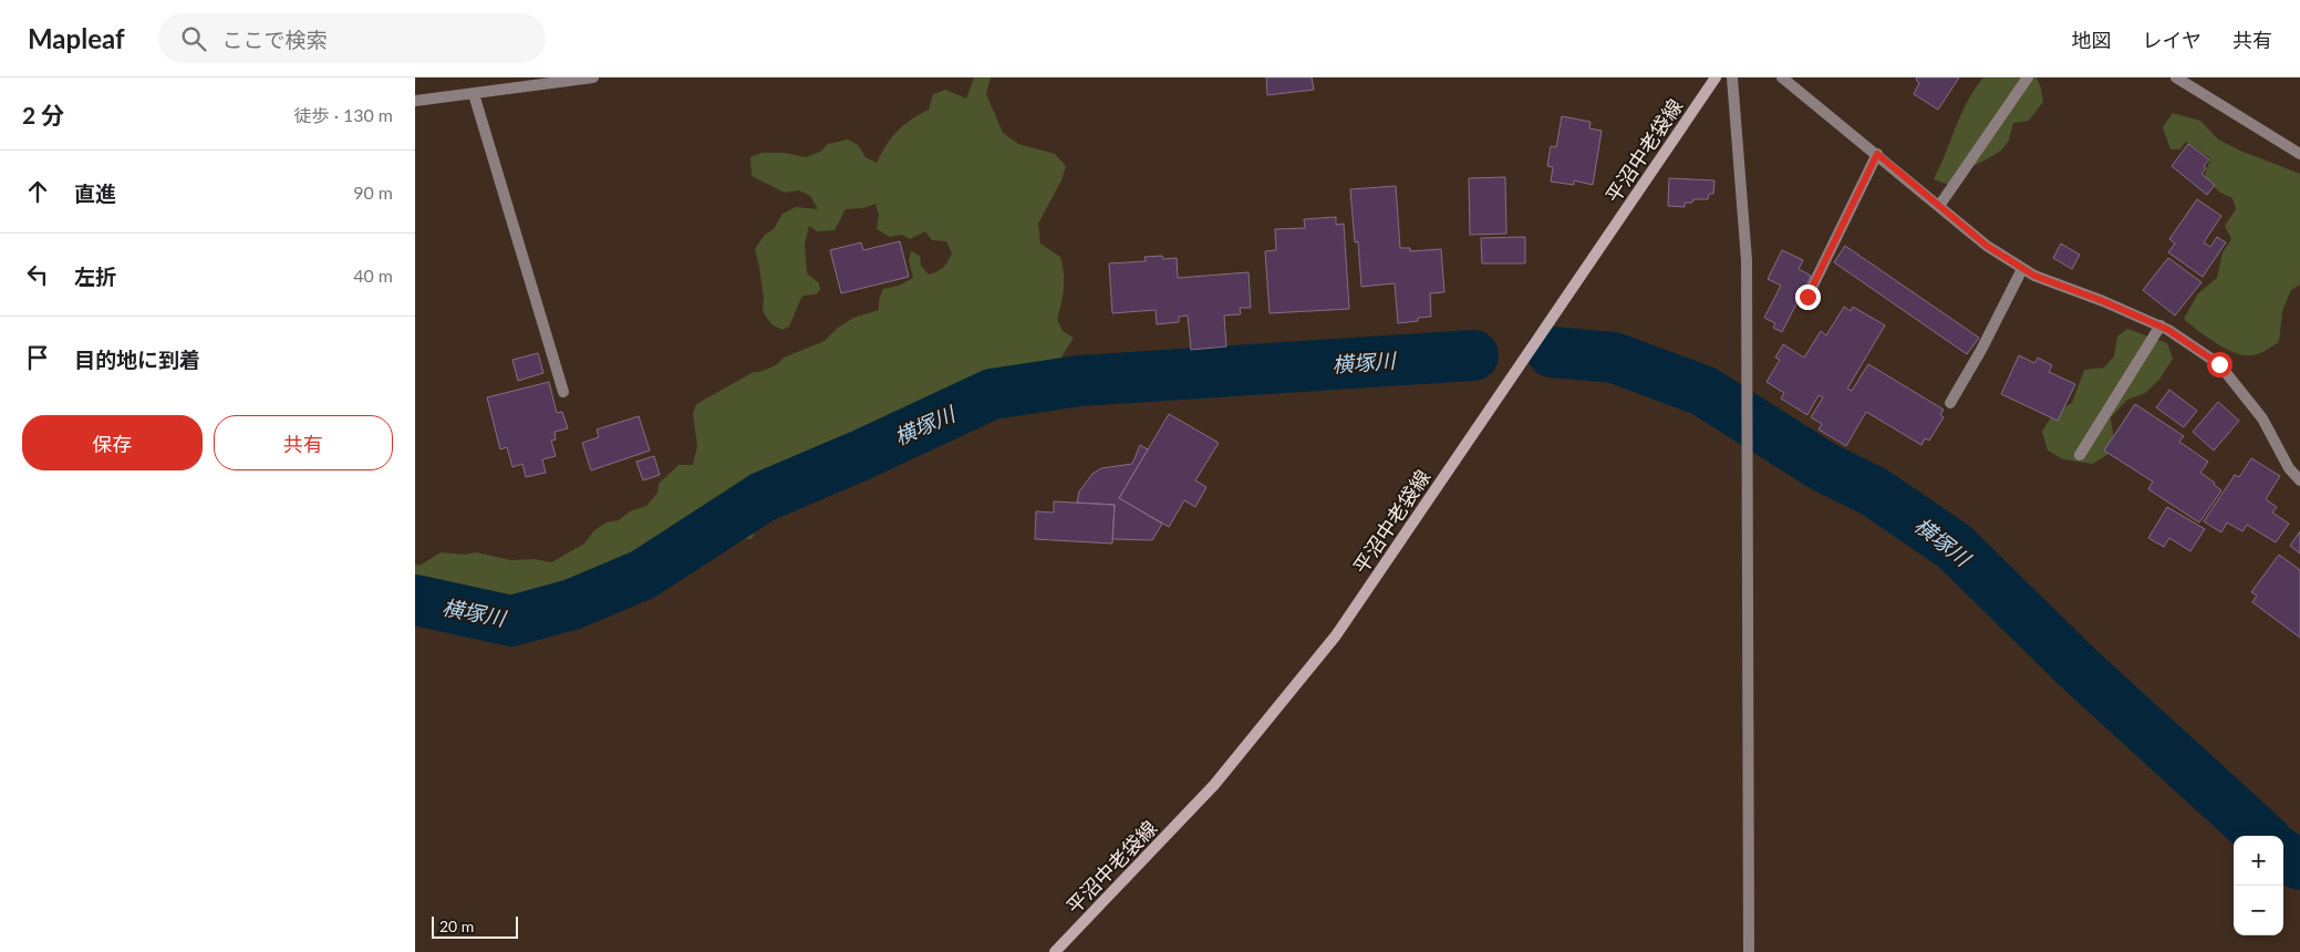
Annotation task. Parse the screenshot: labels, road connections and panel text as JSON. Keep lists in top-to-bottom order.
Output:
{
  "streets": {
    "main road": ["平沼中老袋線"]
  },
  "water": ["横塚川"],
  "scale_bar": "20 m",
  "page": {
    "header": "Mapleaf",
    "search": "ここで検索",
    "nav": ["地図", "レイヤ", "共有"],
    "heading": ["2 分", "徒歩 · 130 m"],
    "list": [
      ["直進", "90 m"],
      ["左折", "40 m"],
      "目的地に到着"
    ],
    "buttons": ["保存", "共有"],
    "map_buttons": ["+", "−"],
    "scale": "20 m"
  }
}
